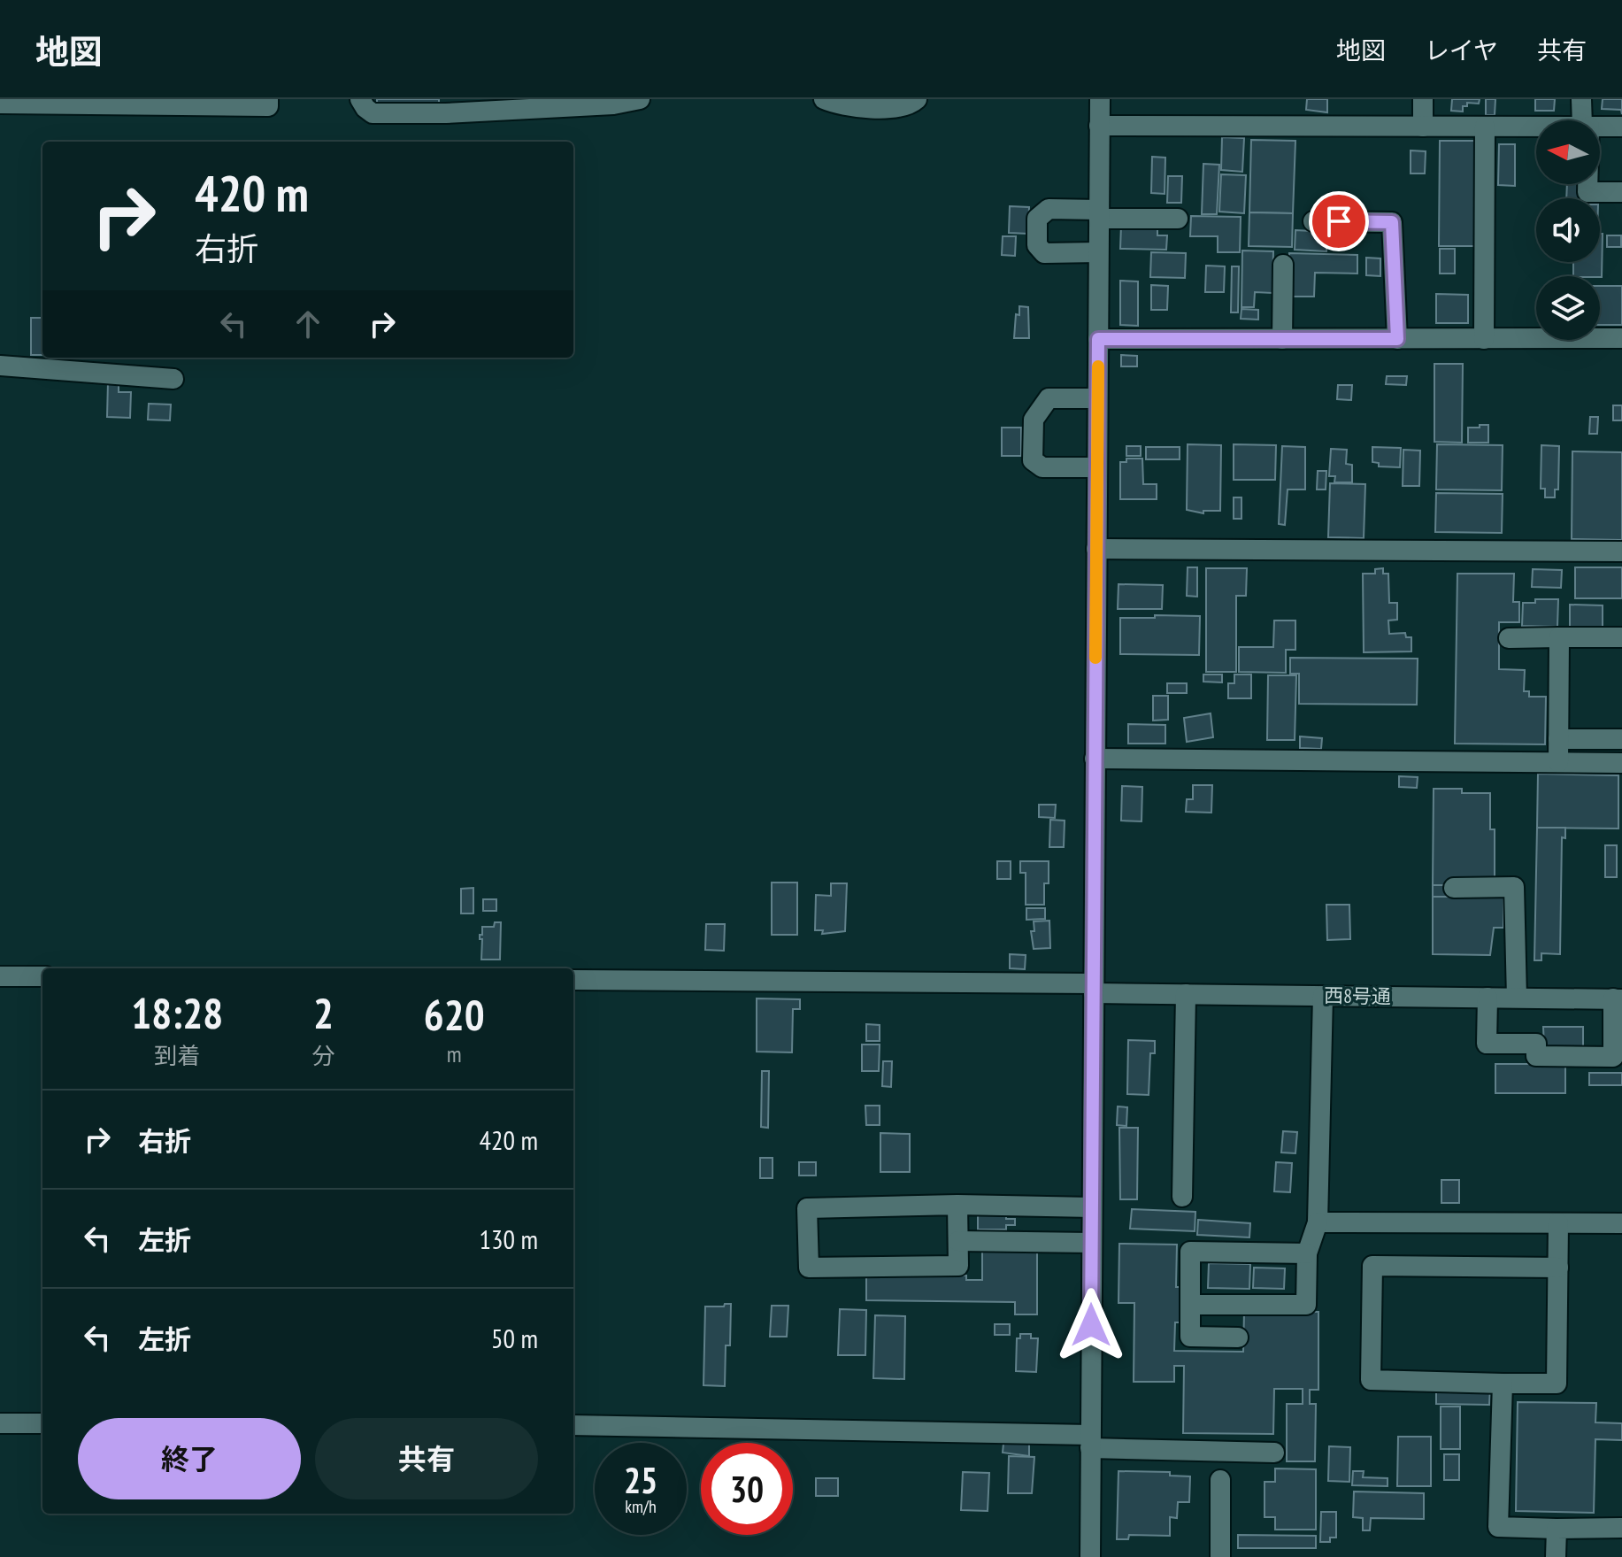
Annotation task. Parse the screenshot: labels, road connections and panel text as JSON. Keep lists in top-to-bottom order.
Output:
{
  "streets": {
    "street": ["西8号通"]
  },
  "north": "left",
  "page": {
    "header": "地図",
    "nav": ["地図", "レイヤ", "共有"],
    "turn": ["420 m", "右折"],
    "eta": [
      "18:28",
      "到着",
      "2",
      "分",
      "620",
      "m"
    ],
    "list": [
      {
        "name": "右折",
        "value": "420 m"
      },
      {
        "name": "左折",
        "value": "130 m"
      },
      {
        "name": "左折",
        "value": "50 m"
      }
    ],
    "buttons": ["終了", "共有"],
    "speed": "25 km/h",
    "limit": "30"
  }
}
